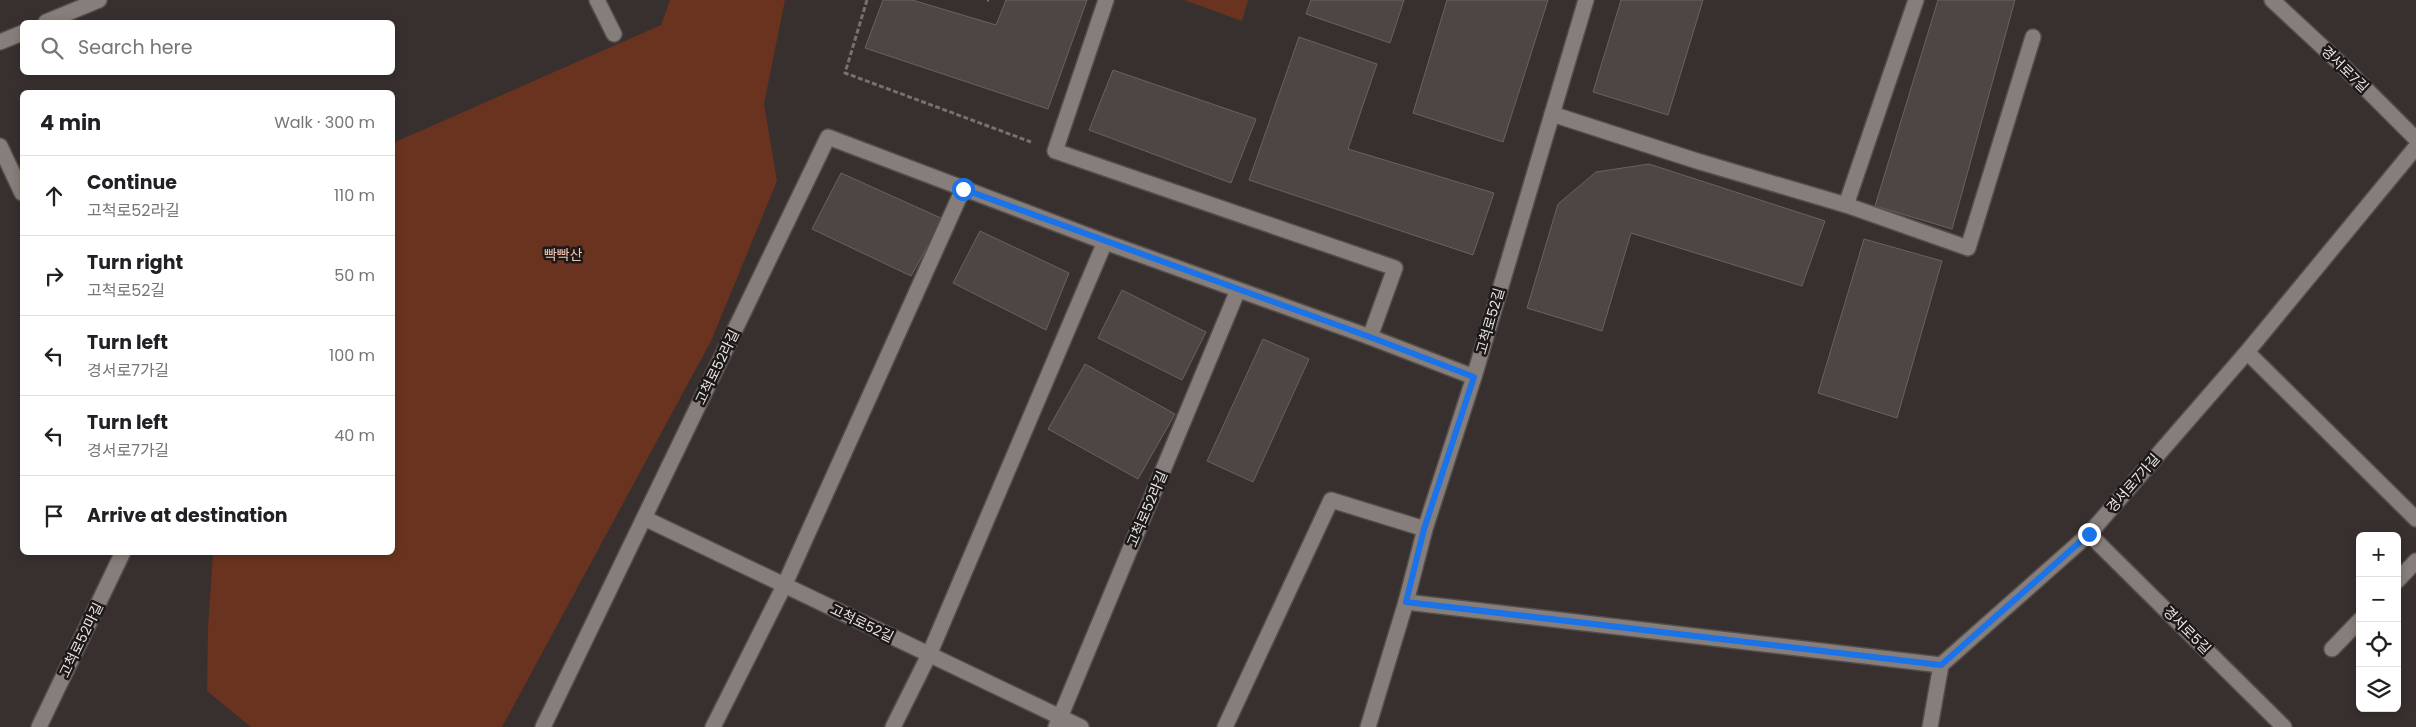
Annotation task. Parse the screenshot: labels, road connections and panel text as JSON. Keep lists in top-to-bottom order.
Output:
{
  "streets": {
    "street": [
      "경서로7길",
      "고척로52길",
      "고척로52라길",
      "경서로7가길",
      "경서로5길",
      "고척로52마길"
    ]
  },
  "crossings": [
    ["고척로52길", "고척로52라길"],
    ["경서로7가길", "경서로5길"]
  ],
  "parks": ["빡빡산"],
  "page": {
    "search": "Search here",
    "heading": ["4 min", "Walk · 300 m"],
    "list": [
      ["Continue", "고척로52라길", "110 m"],
      ["Turn right", "고척로52길", "50 m"],
      ["Turn left", "경서로7가길", "100 m"],
      ["Turn left", "경서로7가길", "40 m"],
      "Arrive at destination"
    ],
    "map_buttons": ["+", "−"]
  }
}
